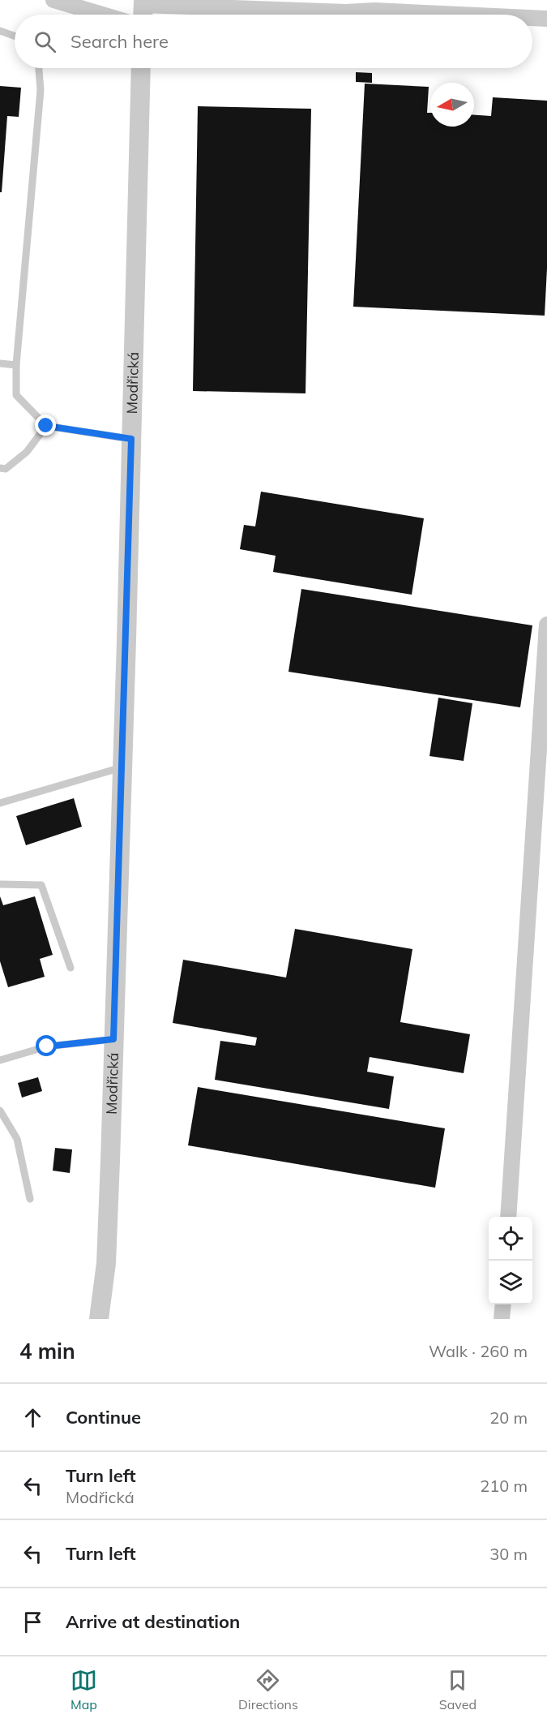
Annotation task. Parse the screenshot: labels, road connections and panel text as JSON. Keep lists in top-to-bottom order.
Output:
{
  "streets": {
    "street": ["Modřická"]
  },
  "north": "left",
  "page": {
    "search": "Search here",
    "heading": ["4 min", "Walk · 260 m"],
    "list": [
      ["Continue", "20 m"],
      ["Turn left", "Modřická", "210 m"],
      ["Turn left", "30 m"],
      "Arrive at destination"
    ],
    "nav": ["Map", "Directions", "Saved"]
  }
}
